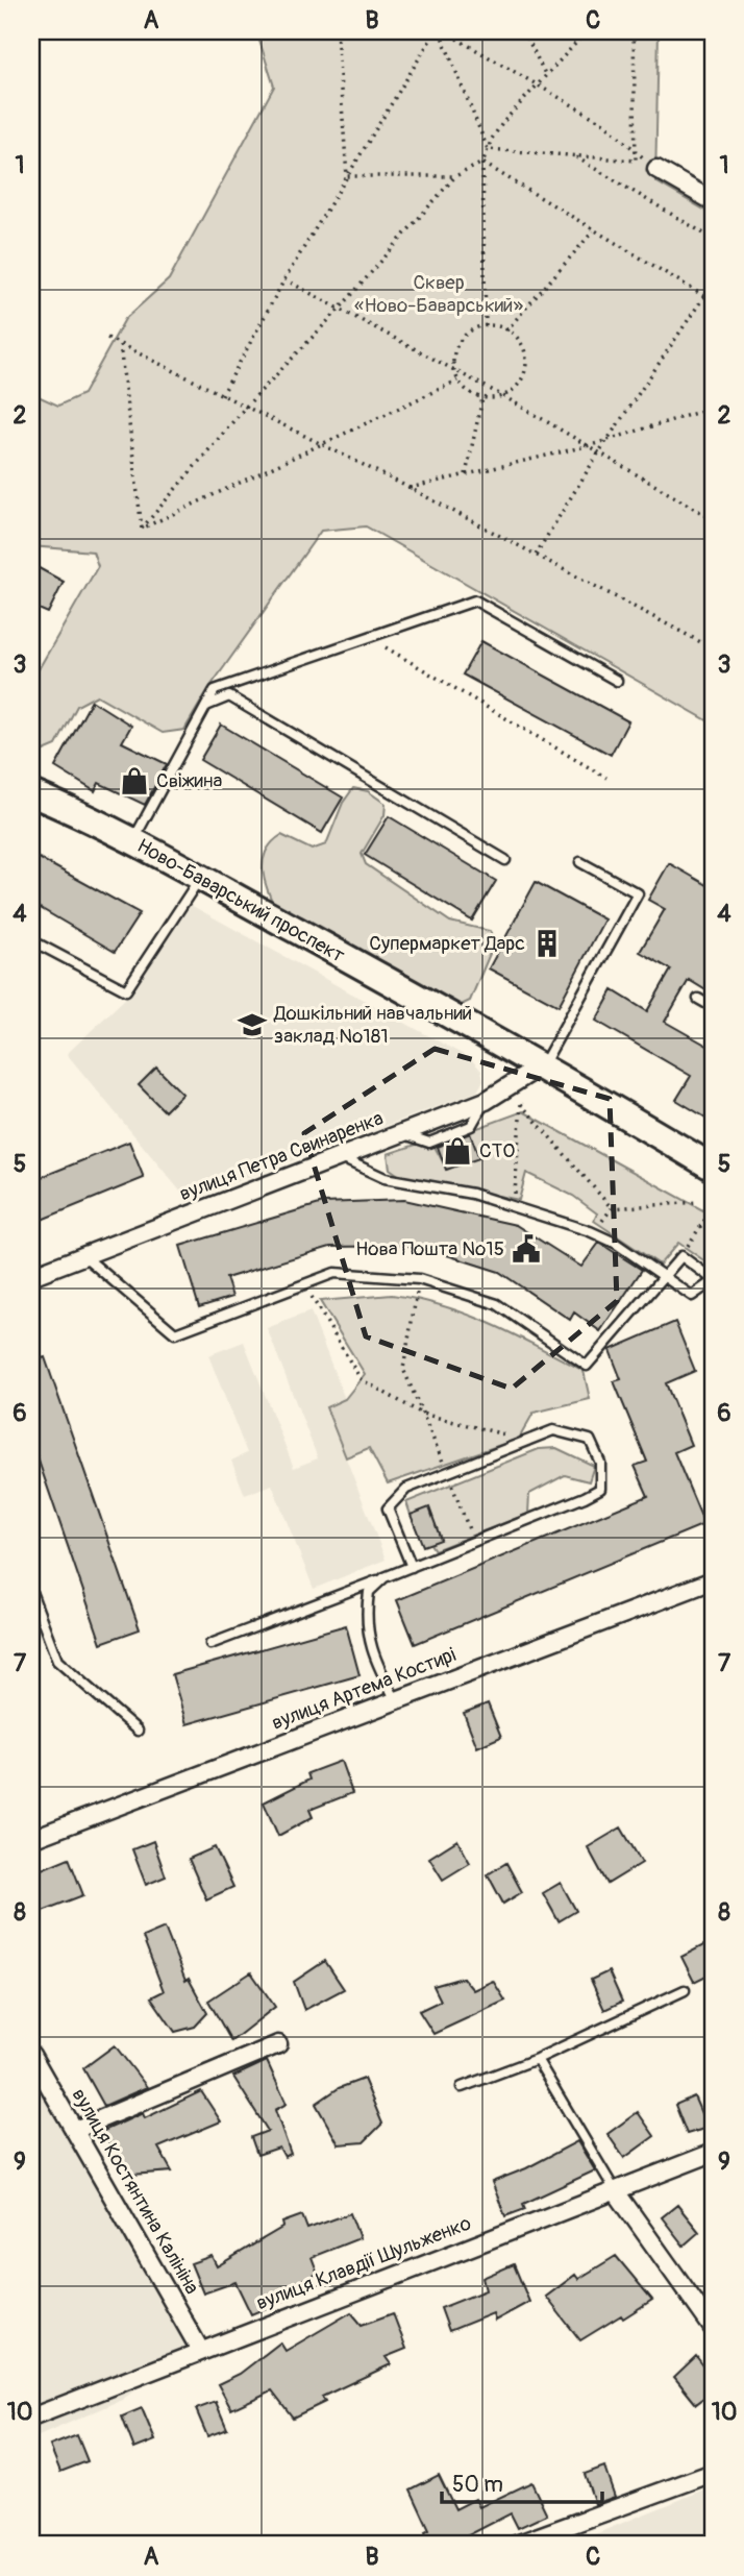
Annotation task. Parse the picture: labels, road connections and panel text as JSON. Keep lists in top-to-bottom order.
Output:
{
  "streets": {
    "main road": ["Ново-Баварський проспект"],
    "street": [
      "вулиця Петра Свинаренка",
      "вулиця Артема Костирі",
      "вулиця Костянтина Калініна",
      "вулиця Клавдії Шульженко"
    ]
  },
  "crossings": [
    ["Ново-Баварський проспект", "вулиця Петра Свинаренка"],
    ["вулиця Костянтина Калініна", "вулиця Клавдії Шульженко"]
  ],
  "parks": ["Сквер «Ново-Баварський»"],
  "places": {
    "shop": ["Свіжина", "СТО"],
    "building": ["Супермаркет Дарс"],
    "school or university": ["Дошкільний навчальний заклад №181"],
    "public building": ["Нова Пошта №15"]
  },
  "scale_bar": "50 m",
  "grid": {
    "columns": ["A", "B", "C"],
    "rows": [
      "1",
      "2",
      "3",
      "4",
      "5",
      "6",
      "7",
      "8",
      "9",
      "10"
    ]
  }
}
